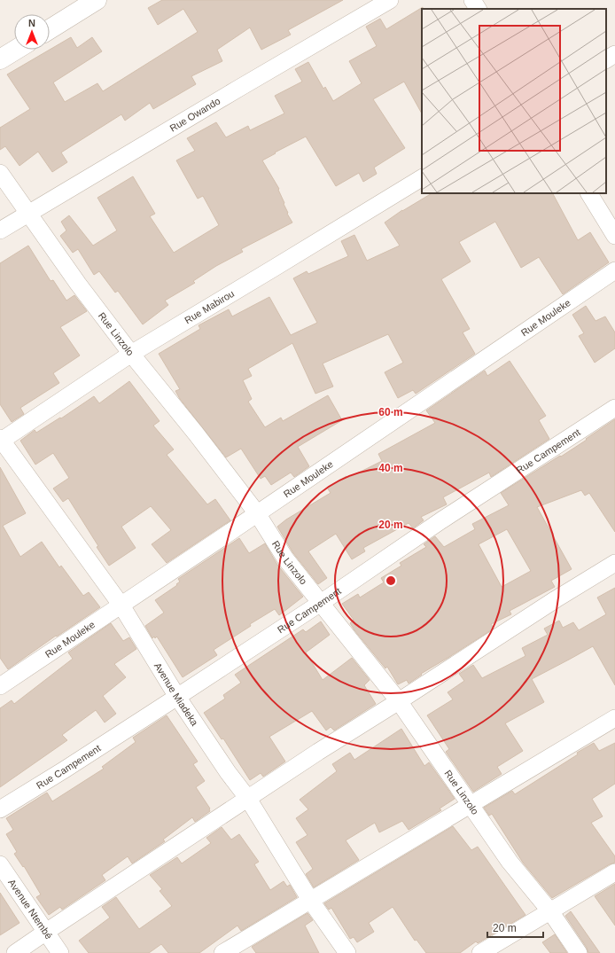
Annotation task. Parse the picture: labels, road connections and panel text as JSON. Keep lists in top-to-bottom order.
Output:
{
  "streets": {
    "street": [
      "Rue Owando",
      "Rue Mabirou",
      "Rue Mouleke",
      "Rue Linzolo",
      "Rue Campement",
      "Avenue Miadeka",
      "Avenue Ntembé"
    ]
  },
  "crossings": [
    ["Rue Owando", "Rue Linzolo"],
    ["Rue Mabirou", "Rue Linzolo"],
    ["Rue Mabirou", "Avenue Miadeka"],
    ["Rue Mouleke", "Rue Linzolo"],
    ["Rue Mouleke", "Avenue Miadeka"],
    ["Rue Linzolo", "Rue Campement"],
    ["Rue Campement", "Avenue Miadeka"]
  ],
  "scale_bar": "20 m",
  "north": "top",
  "rings": ["60 m", "40 m", "20 m"]
}
